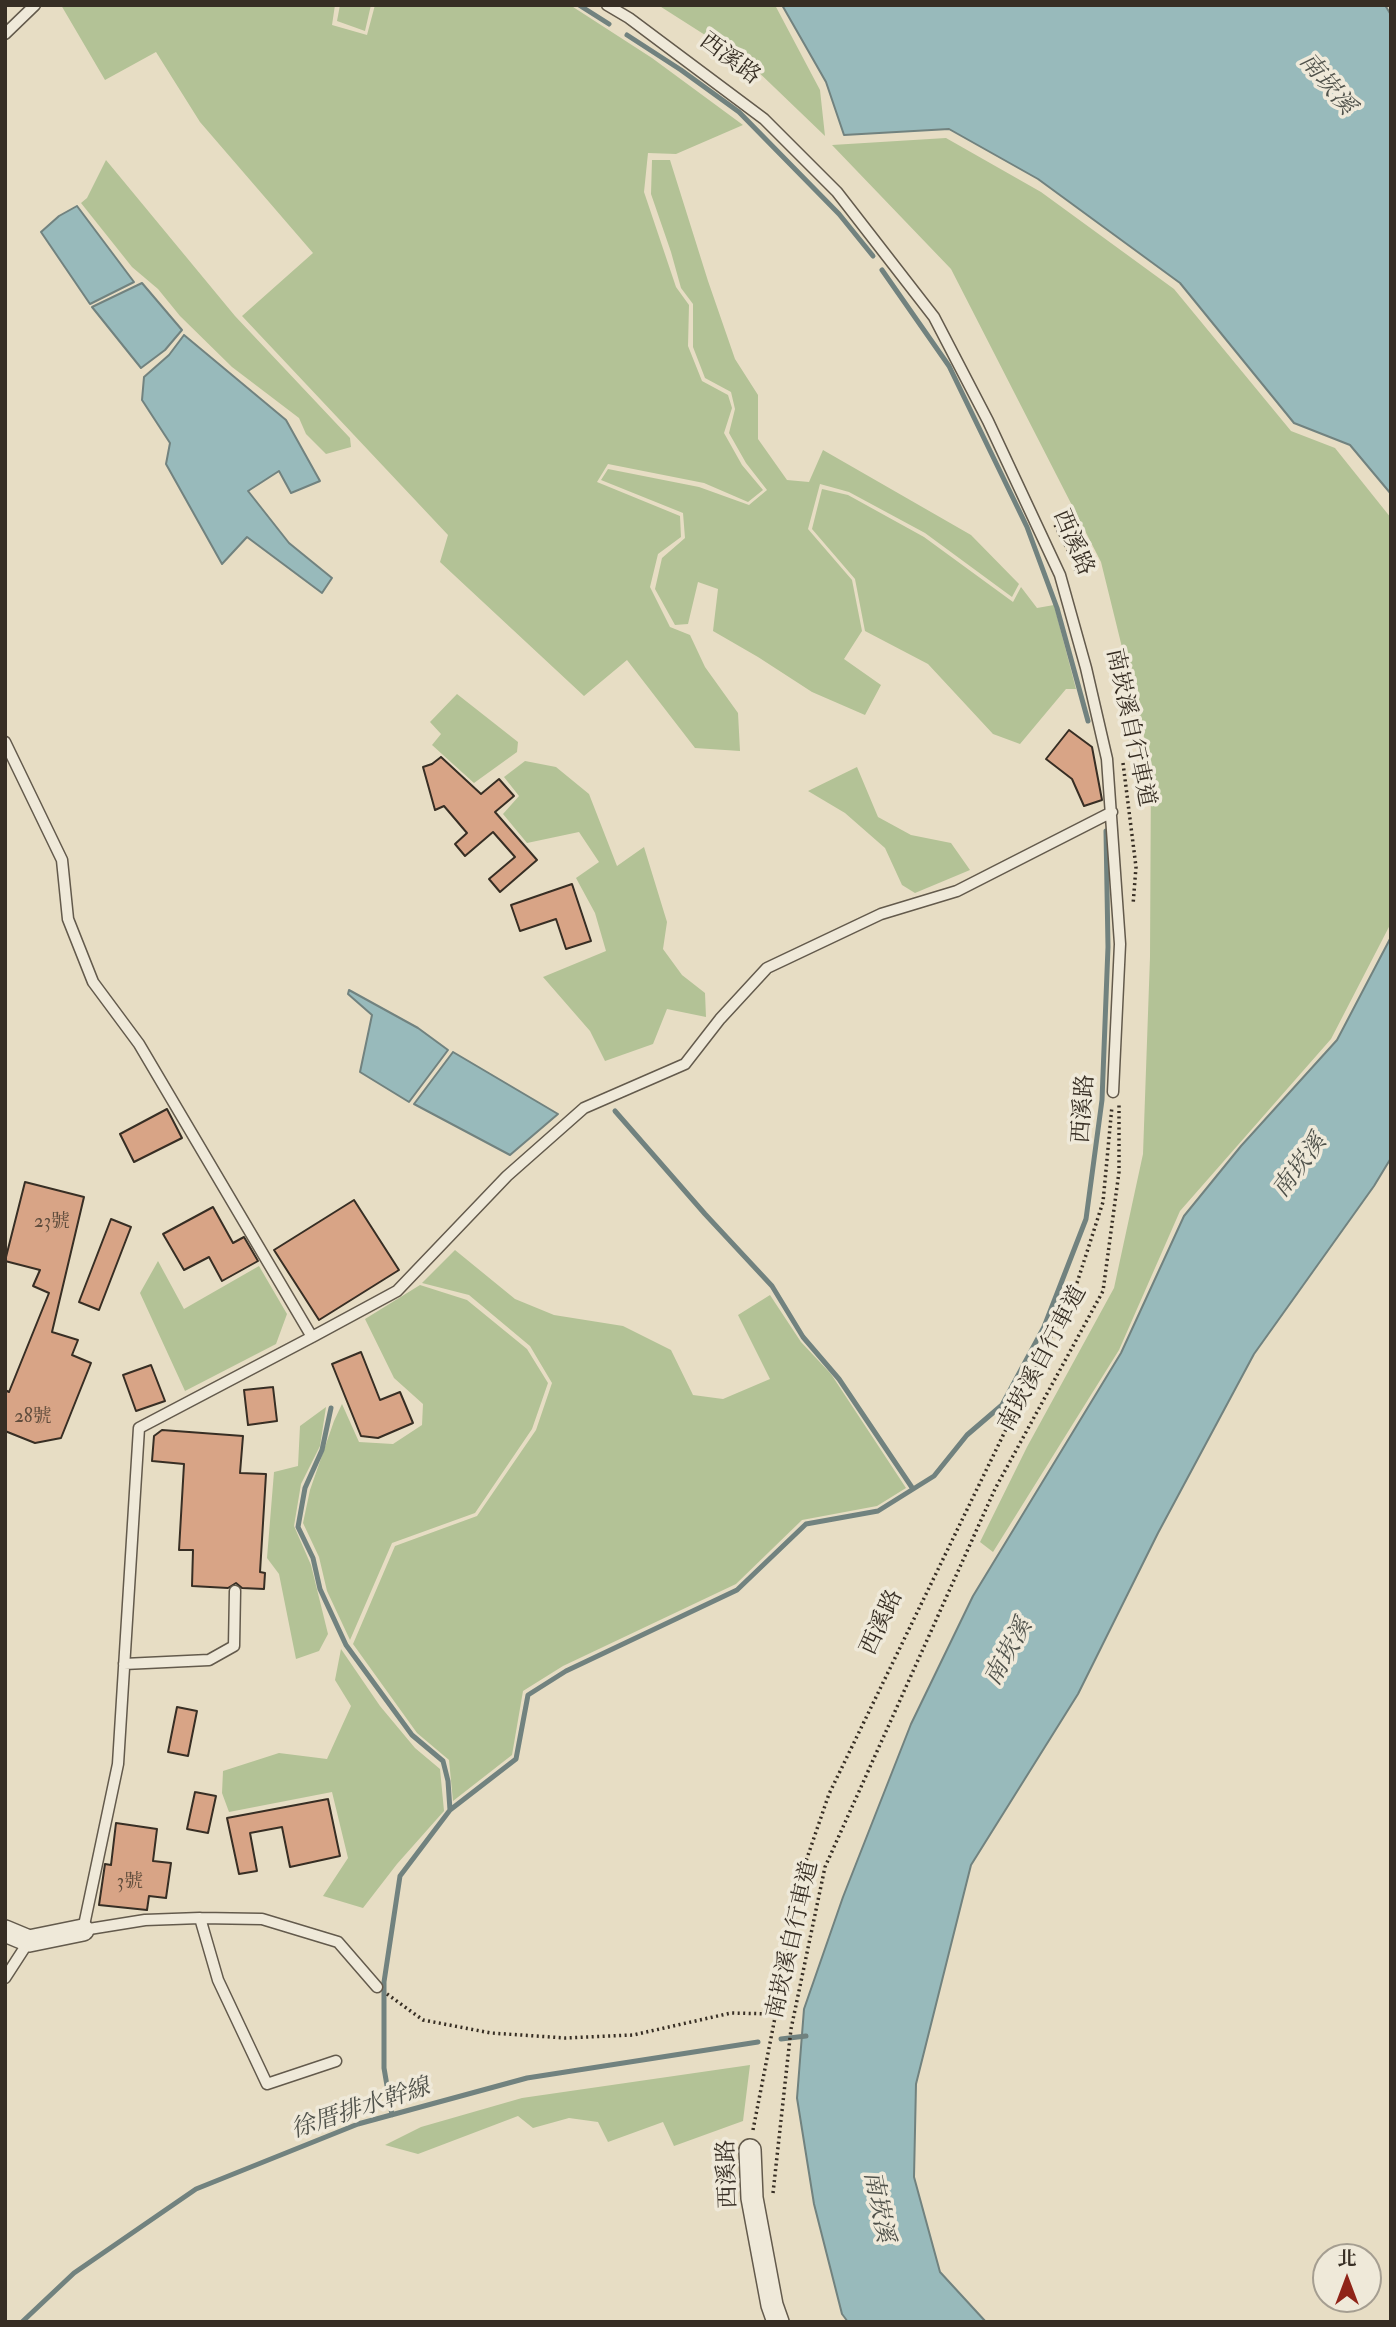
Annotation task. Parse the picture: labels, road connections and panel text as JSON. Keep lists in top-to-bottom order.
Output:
{
  "streets": {
    "street": ["西溪路"],
    "path": ["南崁溪自行車道"]
  },
  "crossings": [
    ["西溪路", "南崁溪自行車道"]
  ],
  "water": ["南崁溪", "徐厝排水幹線"],
  "house_numbers": ["23號", "28號", "3號"],
  "north": "top"
}
